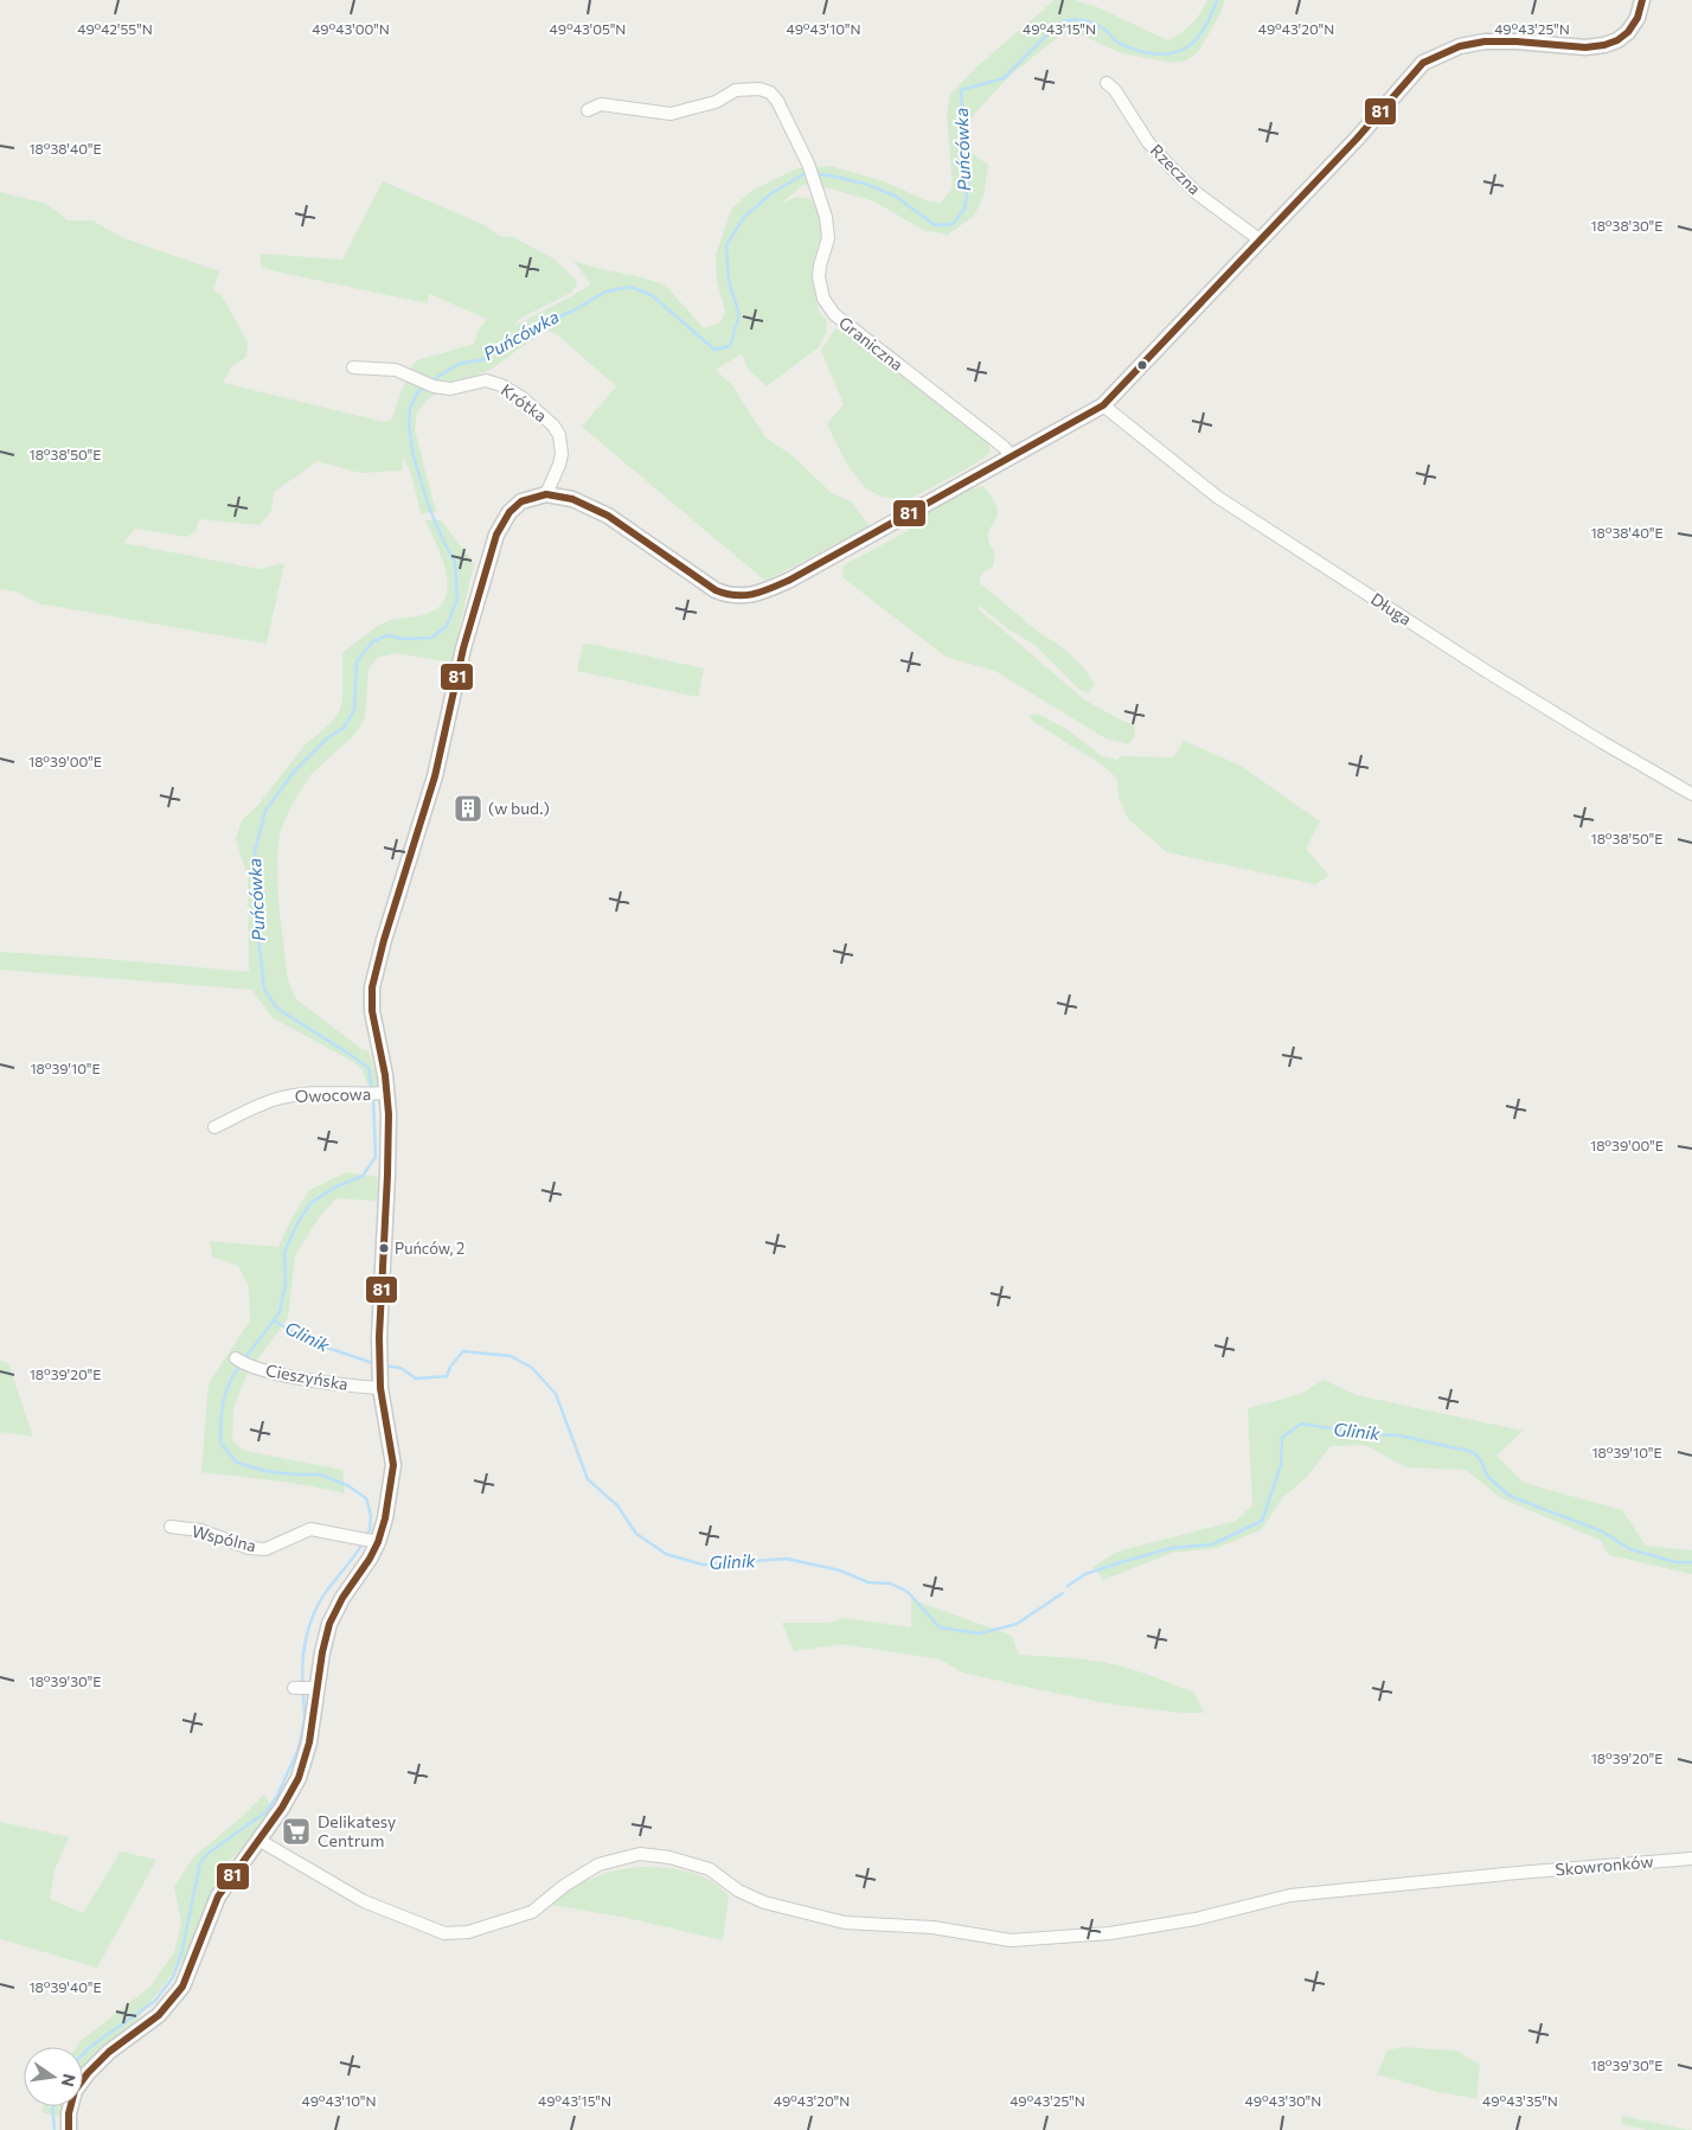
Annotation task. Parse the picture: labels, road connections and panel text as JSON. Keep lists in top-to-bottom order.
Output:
{
  "streets": {
    "street": [
      "Rzeczna",
      "Graniczna",
      "Krótka",
      "Długa",
      "Owocowa",
      "Cieszyńska",
      "Wspólna",
      "Skowronków"
    ]
  },
  "water": ["Puńcówka", "Glinik"],
  "places": {
    "building": ["(w bud.)"],
    "other": ["Puńców, 2"],
    "supermarket": ["Delikatesy Centrum"]
  },
  "lines": ["transit line 81"],
  "north": "right",
  "coordinates": [
    "49°42'55\"N",
    "49°43'00\"N",
    "49°43'05\"N",
    "49°43'10\"N",
    "49°43'15\"N",
    "49°43'20\"N",
    "49°43'25\"N",
    "18°38'40\"E",
    "18°38'30\"E",
    "18°38'50\"E",
    "18°39'00\"E",
    "18°39'10\"E",
    "18°39'20\"E",
    "18°39'30\"E",
    "18°39'40\"E",
    "49°43'30\"N",
    "49°43'35\"N"
  ]
}
